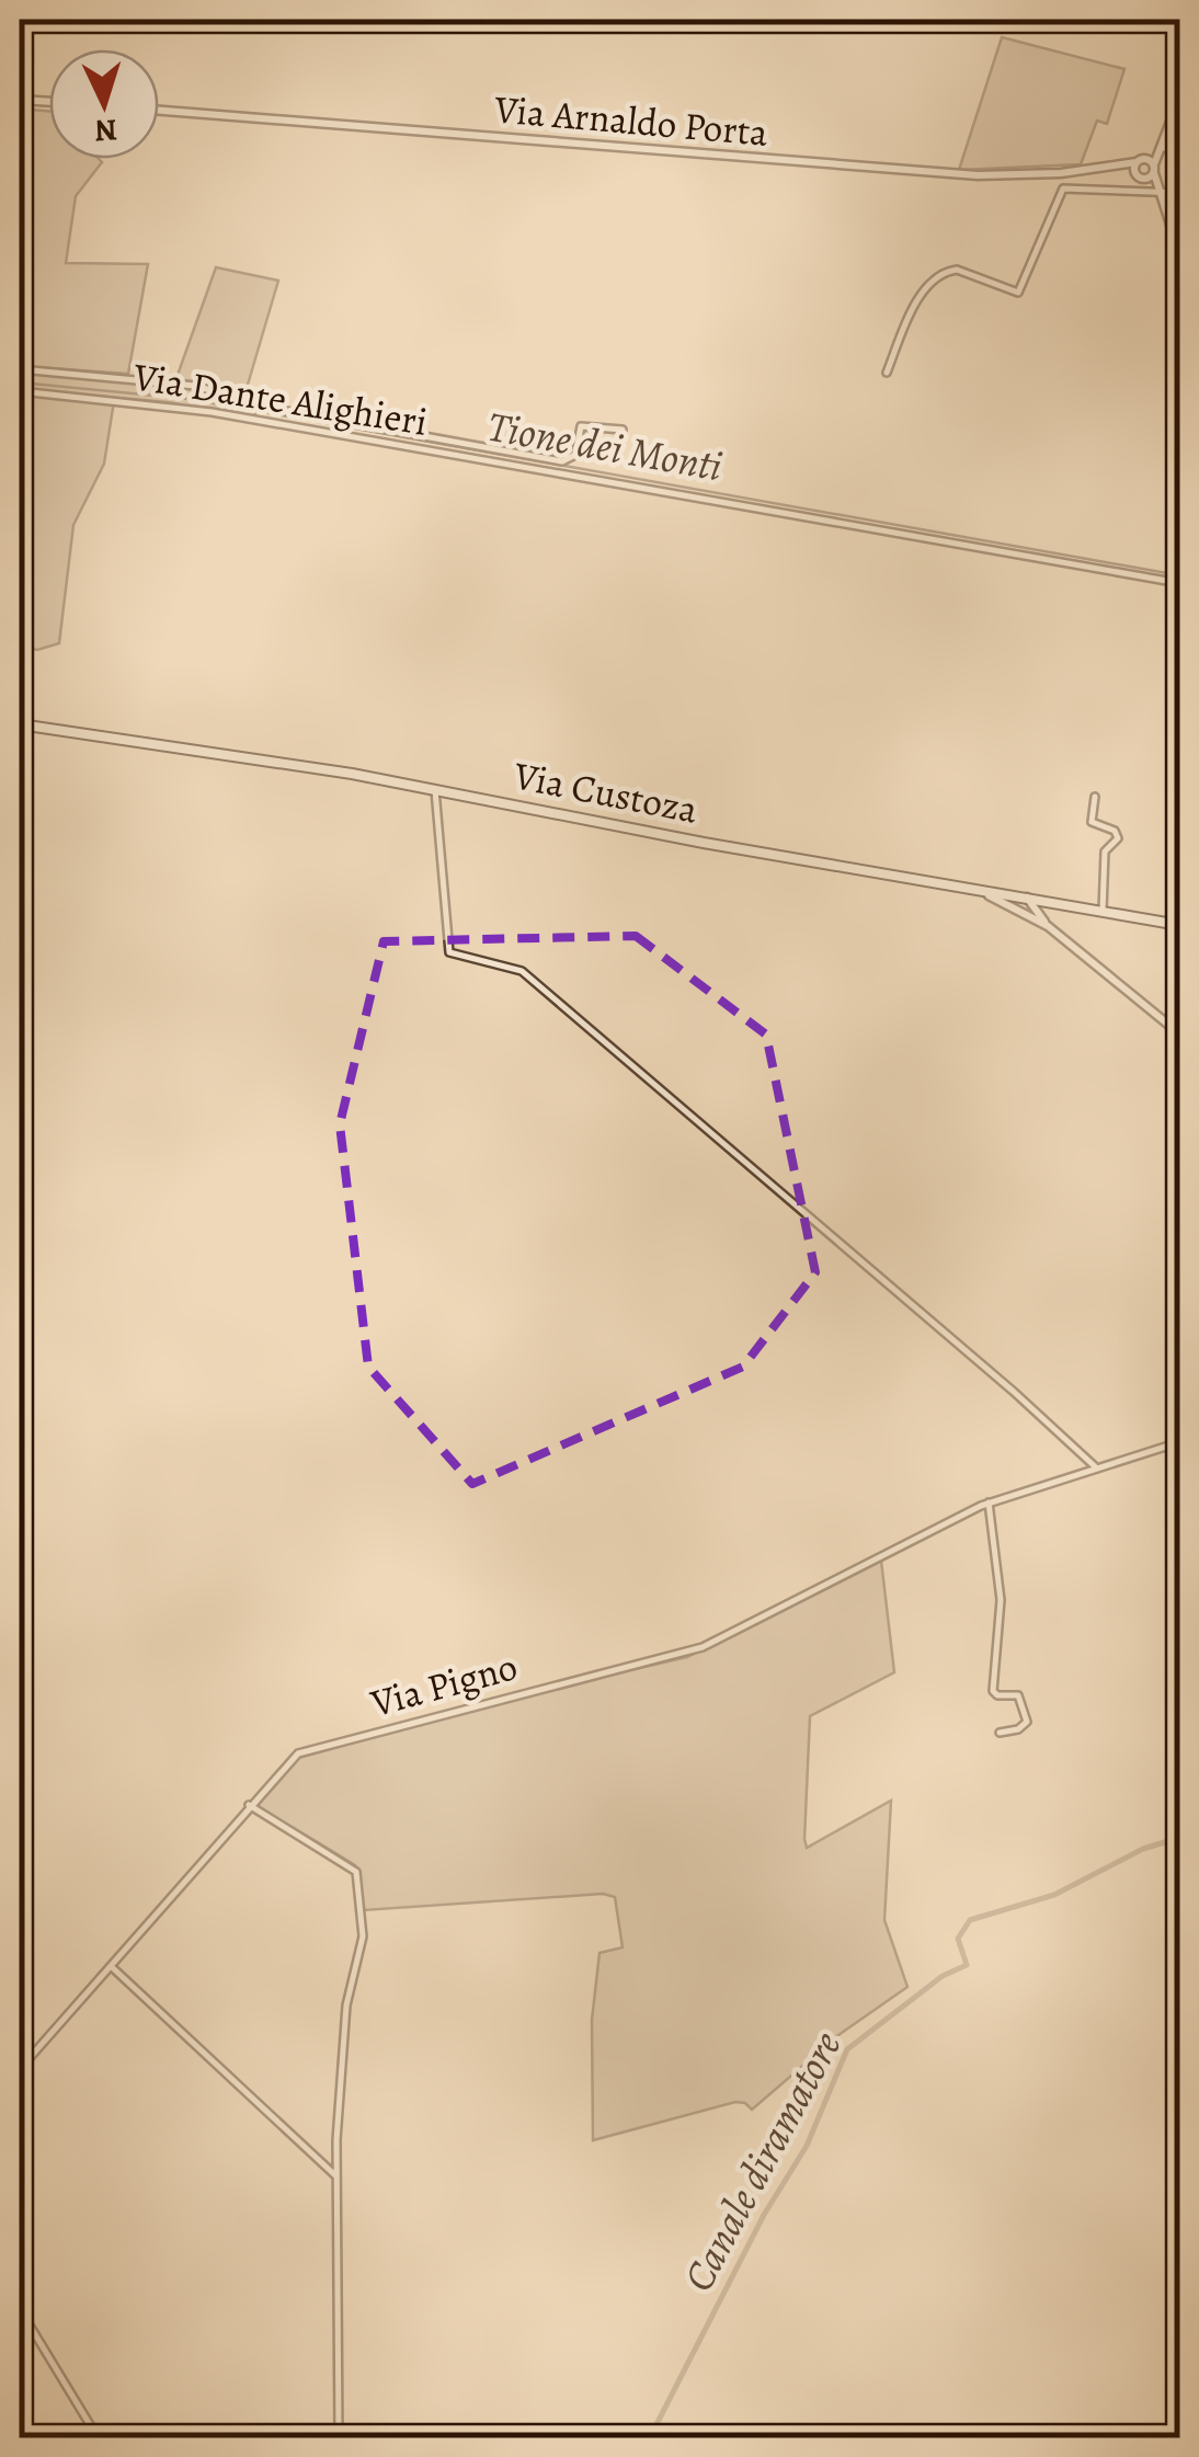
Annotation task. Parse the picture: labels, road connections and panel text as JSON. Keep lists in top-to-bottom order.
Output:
{
  "streets": {
    "main road": ["Via Custoza"],
    "street": ["Via Arnaldo Porta", "Via Dante Alighieri", "Via Pigno"]
  },
  "water": ["Tione dei Monti", "Canale diramatore"],
  "north": "bottom"
}
